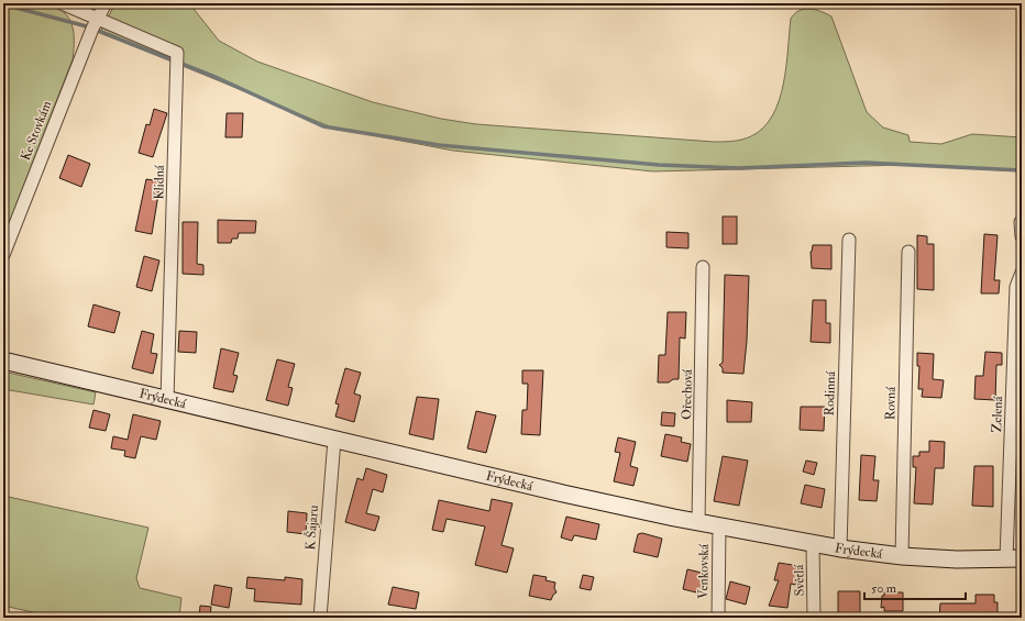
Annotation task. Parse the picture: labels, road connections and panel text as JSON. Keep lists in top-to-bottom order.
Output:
{
  "streets": {
    "main road": ["Frýdecká"],
    "street": [
      "Ke Stovkám",
      "Klidná",
      "Rodinná",
      "Ořechová",
      "Rovná",
      "Zelená",
      "K Šajaru",
      "Venkovská",
      "Světlá"
    ]
  },
  "crossings": [
    ["Ke Stovkám", "Klidná"],
    ["Klidná", "Frýdecká"],
    ["Rodinná", "Frýdecká"],
    ["Ořechová", "Frýdecká"],
    ["Frýdecká", "Rovná"],
    ["Frýdecká", "Zelená"],
    ["Frýdecká", "K Šajaru"],
    ["Frýdecká", "Venkovská"],
    ["Frýdecká", "Světlá"]
  ],
  "scale_bar": "50 m"
}
